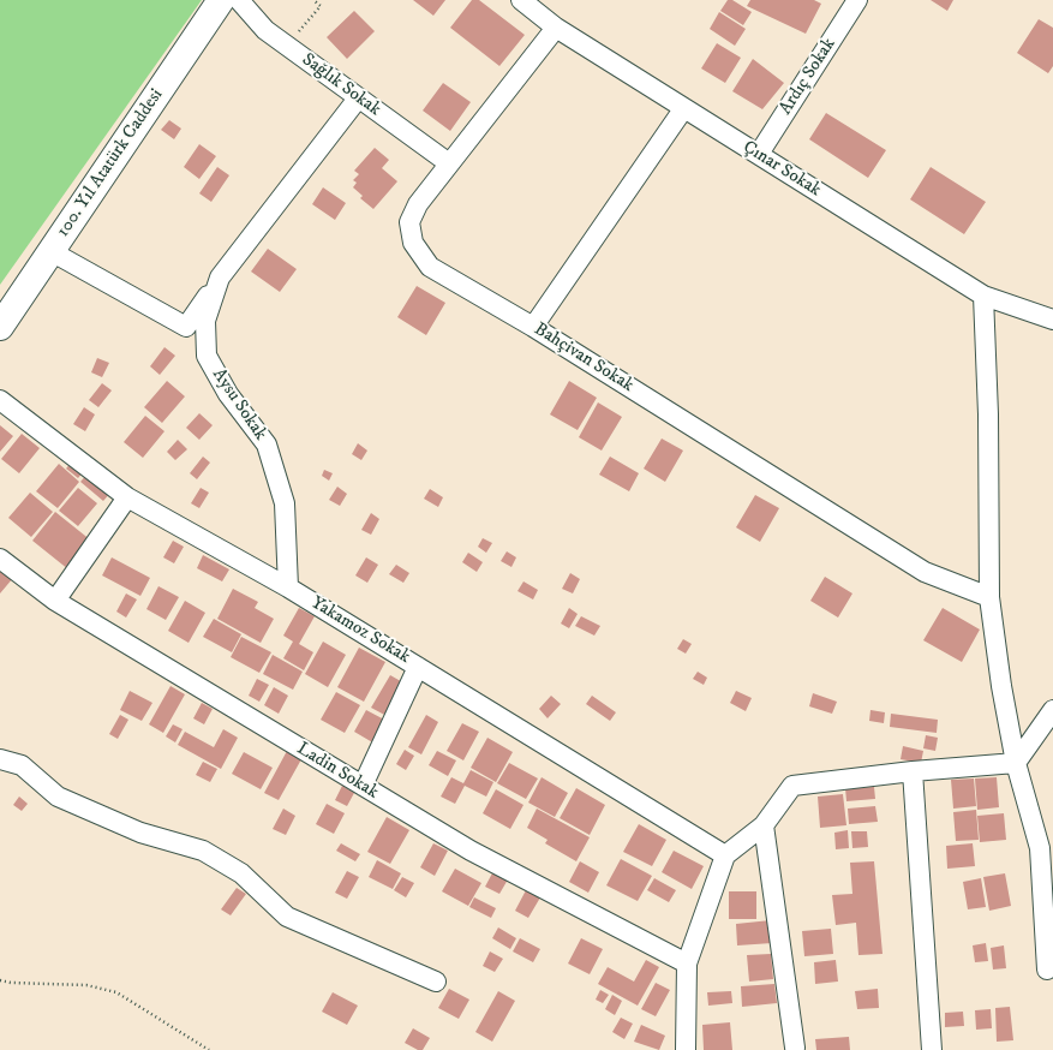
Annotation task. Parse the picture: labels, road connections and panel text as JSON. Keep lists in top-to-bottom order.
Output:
{
  "streets": {
    "main road": ["100. Yıl Atatürk Caddesi"],
    "street": [
      "Ardıç Sokak",
      "Sağlık Sokak",
      "Çınar Sokak",
      "Bahçivan Sokak",
      "Aysu Sokak",
      "Yakamoz Sokak",
      "Ladin Sokak"
    ]
  },
  "crossings": [
    ["Ardıç Sokak", "Çınar Sokak"],
    ["Sağlık Sokak", "Bahçivan Sokak"],
    ["Sağlık Sokak", "Aysu Sokak"],
    ["Çınar Sokak", "Bahçivan Sokak"],
    ["Aysu Sokak", "Yakamoz Sokak"]
  ]
}
